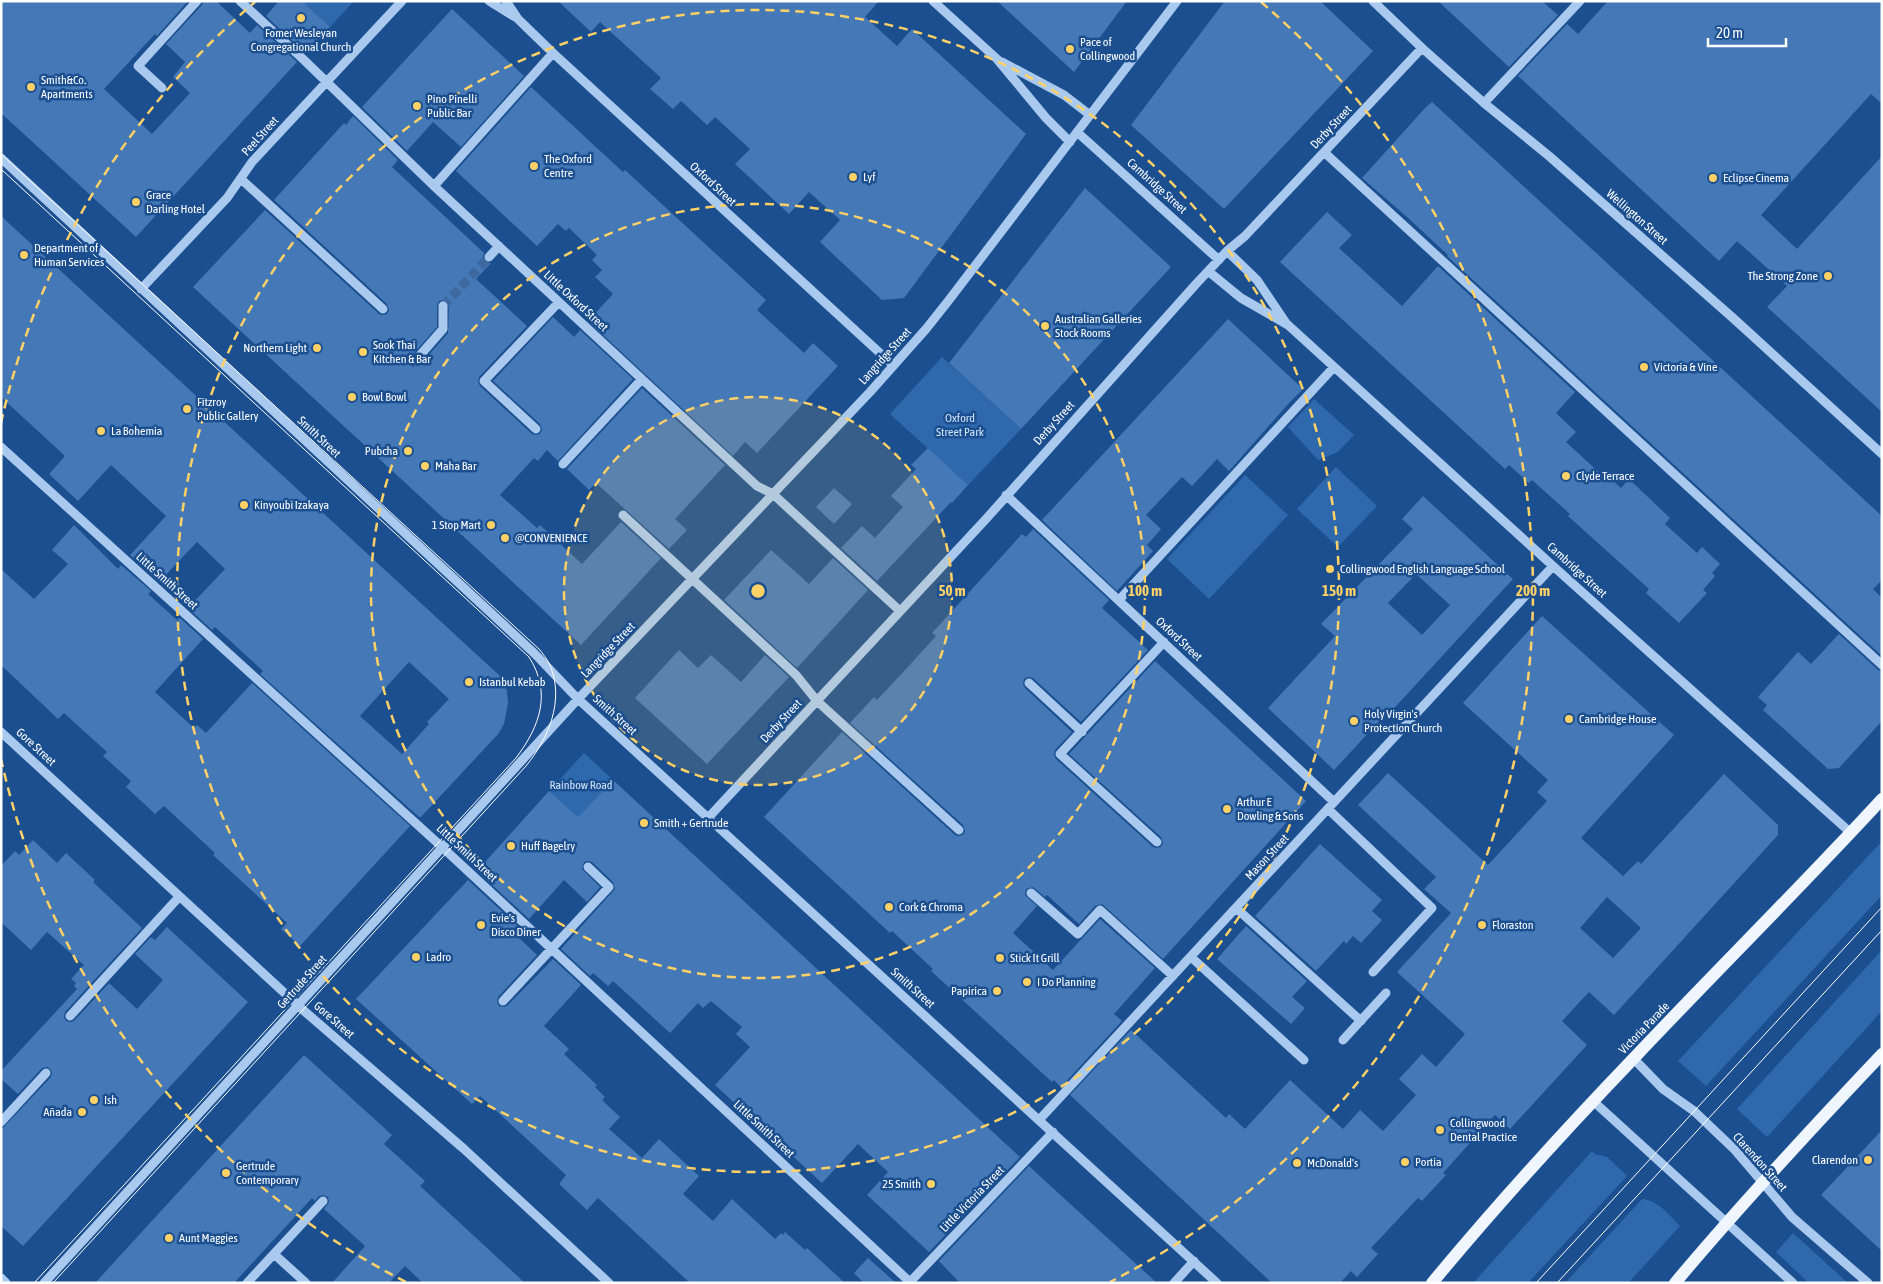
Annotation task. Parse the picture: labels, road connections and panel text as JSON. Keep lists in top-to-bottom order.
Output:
{
  "streets": {
    "main road": ["Victoria Parade"],
    "street": [
      "Derby Street",
      "Peel Street",
      "Oxford Street",
      "Cambridge Street",
      "Wellington Street",
      "Little Oxford Street",
      "Langridge Street",
      "Smith Street",
      "Little Smith Street",
      "Gore Street",
      "Mason Street",
      "Gertrude Street",
      "Clarendon Street",
      "Little Victoria Street"
    ]
  },
  "crossings": [
    ["Derby Street", "Oxford Street"],
    ["Derby Street", "Cambridge Street"],
    ["Derby Street", "Wellington Street"],
    ["Derby Street", "Little Oxford Street"],
    ["Derby Street", "Smith Street"],
    ["Peel Street", "Little Oxford Street"],
    ["Peel Street", "Smith Street"],
    ["Oxford Street", "Langridge Street"],
    ["Oxford Street", "Mason Street"],
    ["Cambridge Street", "Langridge Street"],
    ["Cambridge Street", "Mason Street"],
    ["Cambridge Street", "Victoria Parade"],
    ["Little Oxford Street", "Langridge Street"],
    ["Langridge Street", "Smith Street"],
    ["Langridge Street", "Gertrude Street"],
    ["Smith Street", "Mason Street"],
    ["Smith Street", "Gertrude Street"],
    ["Smith Street", "Little Victoria Street"],
    ["Little Smith Street", "Gertrude Street"],
    ["Little Smith Street", "Little Victoria Street"],
    ["Gore Street", "Gertrude Street"],
    ["Victoria Parade", "Clarendon Street"]
  ],
  "parks": ["Oxford Street Park", "Rainbow Road"],
  "places": [
    "Fomer Wesleyan Congregational Church",
    "Pace of Collingwood",
    "Smith&Co. Apartments",
    "Pino Pinelli Public Bar",
    "The Oxford Centre",
    "Lyf",
    "Eclipse Cinema",
    "Grace Darling Hotel",
    "Department of Human Services",
    "The Strong Zone",
    "Australian Galleries Stock Rooms",
    "Northern Light",
    "Sook Thai Kitchen & Bar",
    "Victoria & Vine",
    "Bowl Bowl",
    "Fitzroy Public Gallery",
    "La Bohemia",
    "Pubcha",
    "Maha Bar",
    "Clyde Terrace",
    "Kinyoubi Izakaya",
    "1 Stop Mart",
    "@CONVENIENCE",
    "Collingwood English Language School",
    "Istanbul Kebab",
    "Cambridge House",
    "Holy Virgin's Protection Church",
    "Arthur E Dowling & Sons",
    "Smith + Gertrude",
    "Huff Bagelry",
    "Cork & Chroma",
    "Evie's Disco Diner",
    "Floraston",
    "Ladro",
    "Stick It Grill",
    "I Do Planning",
    "Papirica",
    "Ish",
    "Añada",
    "Collingwood Dental Practice",
    "Clarendon",
    "Portia",
    "McDonald's",
    "Gertrude Contemporary",
    "25 Smith",
    "Aunt Maggies"
  ],
  "scale_bar": "20 m",
  "rings": [
    "50 m",
    "100 m",
    "150 m",
    "200 m"
  ]
}
